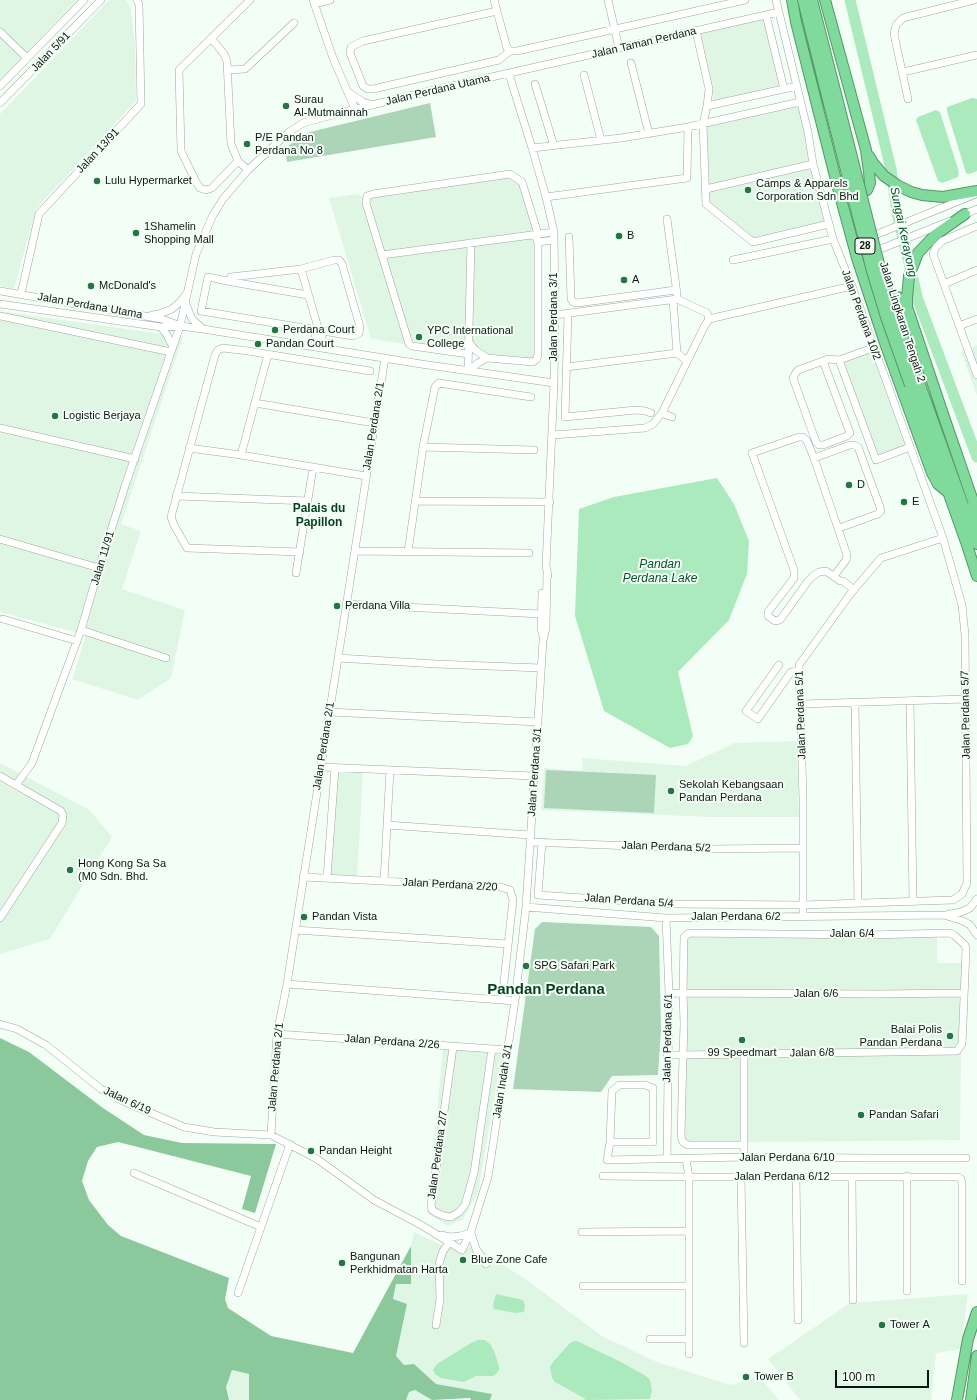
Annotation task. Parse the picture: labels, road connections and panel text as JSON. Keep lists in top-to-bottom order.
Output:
{
  "streets": {
    "highway": ["28", "Jalan Lingkaran Tengah 2"],
    "street": [
      "Jalan Taman Perdana",
      "Jalan 5/91",
      "Jalan Perdana Utama",
      "Jalan 13/91",
      "Jalan Perdana 10/2",
      "Jalan Perdana 3/1",
      "Jalan Perdana 2/1",
      "Jalan 11/91",
      "Jalan Perdana 5/1",
      "Jalan Perdana 5/7",
      "Jalan Perdana 5/2",
      "Jalan Perdana 2/20",
      "Jalan Perdana 5/4",
      "Jalan Perdana 6/2",
      "Jalan 6/4",
      "Jalan 6/6",
      "Jalan Perdana 6/1",
      "Jalan Perdana 2/26",
      "Jalan 6/8",
      "Jalan Indah 3/1",
      "Jalan 6/19",
      "Jalan Perdana 2/7",
      "Jalan Perdana 6/10",
      "Jalan Perdana 6/12"
    ]
  },
  "crossings": [
    ["Jalan Taman Perdana", "Jalan Perdana Utama"],
    ["Jalan Taman Perdana", "Jalan Perdana 10/2"],
    ["Jalan Taman Perdana", "Jalan Perdana 3/1"],
    ["Jalan Perdana Utama", "Jalan 13/91"],
    ["Jalan Perdana Utama", "Jalan Perdana 3/1"],
    ["Jalan Perdana Utama", "Jalan Perdana 2/1"],
    ["Jalan Perdana Utama", "Jalan 11/91"],
    ["Jalan Perdana 10/2", "Jalan Perdana 5/1"],
    ["Jalan Perdana 10/2", "Jalan Perdana 5/7"],
    ["Jalan Perdana 3/1", "Jalan Perdana 5/2"],
    ["Jalan Perdana 3/1", "Jalan Perdana 6/2"],
    ["Jalan Perdana 3/1", "Jalan Indah 3/1"],
    ["Jalan Perdana 2/1", "Jalan Perdana 2/20"],
    ["Jalan Perdana 2/1", "Jalan Perdana 2/26"],
    ["Jalan Perdana 2/1", "Jalan 6/19"],
    ["Jalan Perdana 5/1", "Jalan Perdana 5/7"],
    ["Jalan Perdana 5/1", "Jalan Perdana 5/2"],
    ["Jalan Perdana 5/1", "Jalan Perdana 5/4"],
    ["Jalan Perdana 5/1", "Jalan Perdana 6/2"],
    ["Jalan Perdana 5/7", "Jalan Perdana 5/4"],
    ["Jalan Perdana 5/2", "Jalan Perdana 5/4"],
    ["Jalan Perdana 6/2", "Jalan Perdana 6/1"],
    ["Jalan Perdana 6/2", "Jalan Indah 3/1"],
    ["Jalan 6/4", "Jalan 6/6"],
    ["Jalan 6/4", "Jalan 6/8"],
    ["Jalan 6/6", "Jalan Perdana 6/1"],
    ["Jalan Perdana 6/1", "Jalan 6/8"],
    ["Jalan Perdana 6/1", "Jalan Perdana 6/10"],
    ["Jalan Perdana 2/26", "Jalan Indah 3/1"],
    ["Jalan Perdana 2/26", "Jalan Perdana 2/7"]
  ],
  "districts": ["Palais du Papillon", "Pandan Perdana"],
  "water": ["Sungai Kerayong", "Pandan Perdana Lake"],
  "places": [
    "Surau Al-Mutmainnah",
    "P/E Pandan Perdana No 8",
    "Lulu Hypermarket",
    "Camps & Apparels Corporation Sdn Bhd",
    "1Shamelin Shopping Mall",
    "B",
    "A",
    "McDonald's",
    "Perdana Court",
    "YPC International College",
    "Pandan Court",
    "Logistic Berjaya",
    "D",
    "E",
    "Perdana Villa",
    "Sekolah Kebangsaan Pandan Perdana",
    "Hong Kong Sa Sa (M0 Sdn. Bhd.",
    "Pandan Vista",
    "SPG Safari Park",
    "Balai Polis Pandan Perdana",
    "99 Speedmart",
    "Pandan Safari",
    "Pandan Height",
    "Blue Zone Cafe",
    "Bangunan Perkhidmatan Harta",
    "Tower A",
    "Tower B"
  ],
  "scale_bar": "100 m"
}
